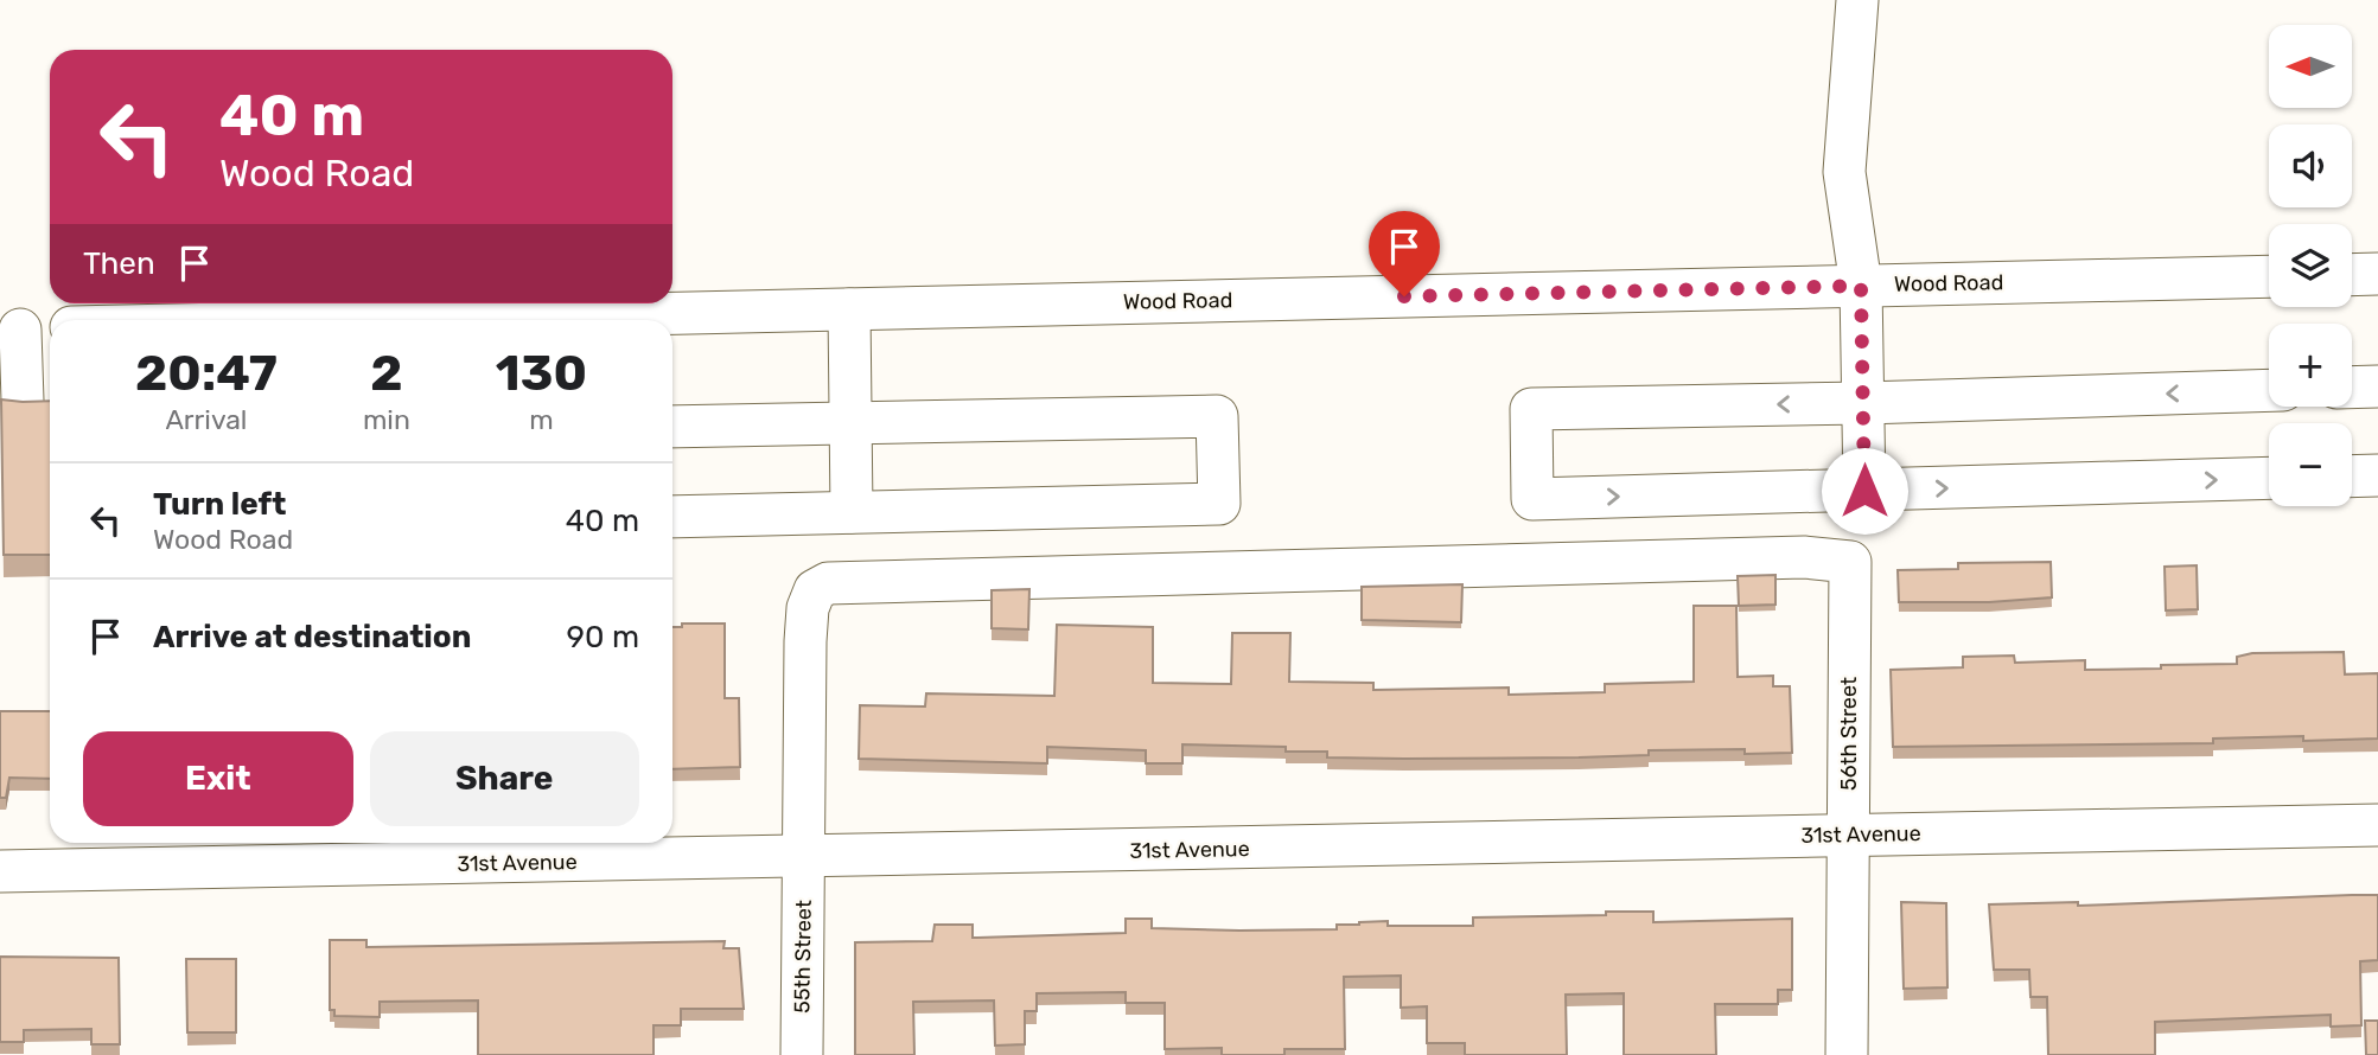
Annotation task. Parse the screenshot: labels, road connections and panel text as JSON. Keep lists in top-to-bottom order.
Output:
{
  "streets": {
    "street": [
      "Wood Road",
      "56th Street",
      "31st Avenue",
      "55th Street"
    ]
  },
  "crossings": [
    ["56th Street", "31st Avenue"],
    ["56th Street", "55th Street"],
    ["31st Avenue", "55th Street"]
  ],
  "north": "left",
  "page": {
    "map_buttons": ["+", "−"],
    "turn": ["40 m", "Wood Road"],
    "then": "Then",
    "eta": [
      "20:47",
      "Arrival",
      "2",
      "min",
      "130",
      "m"
    ],
    "list": [
      {
        "name": "Turn left",
        "note": "Wood Road",
        "value": "40 m"
      },
      {
        "name": "Arrive at destination",
        "value": "90 m"
      }
    ],
    "buttons": ["Exit", "Share"]
  }
}
